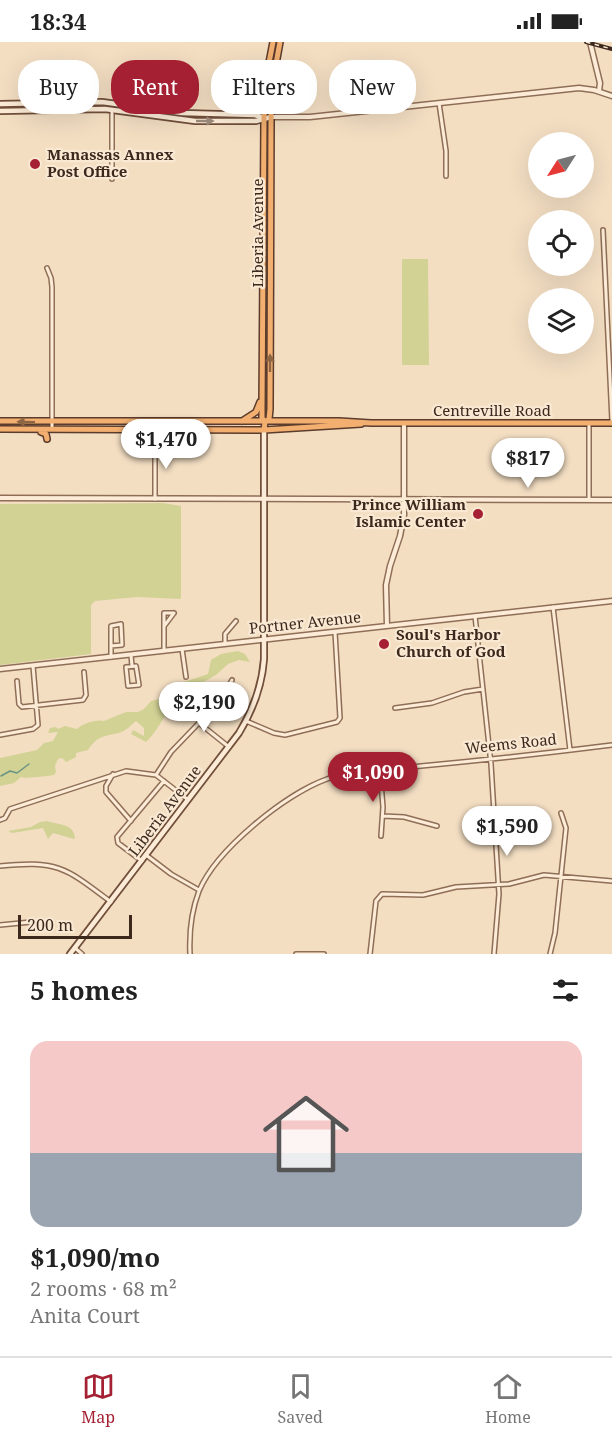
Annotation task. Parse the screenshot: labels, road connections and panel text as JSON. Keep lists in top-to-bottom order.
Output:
{
  "streets": {
    "highway": ["Liberia Avenue", "Centreville Road"],
    "street": ["Portner Avenue", "Weems Road"]
  },
  "crossings": [
    ["Liberia Avenue", "Centreville Road"],
    ["Liberia Avenue", "Portner Avenue"]
  ],
  "places": ["Manassas Annex Post Office", "Prince William Islamic Center", "Soul's Harbor Church of God"],
  "scale_bar": "200 m",
  "north": "bottom left",
  "page": {
    "status": "18:34",
    "chip": [
      "Buy",
      "Rent",
      "Filters",
      "New"
    ],
    "price": [
      "$1,470",
      "$817",
      "$2,190",
      "$1,090",
      "$1,590"
    ],
    "scale": "200 m",
    "heading": "5 homes",
    "list": [
      {
        "name": "$1,090/mo",
        "note": "2 rooms · 68 m² · Anita Court"
      }
    ],
    "tabs": ["Map", "Saved", "Home"]
  }
}
